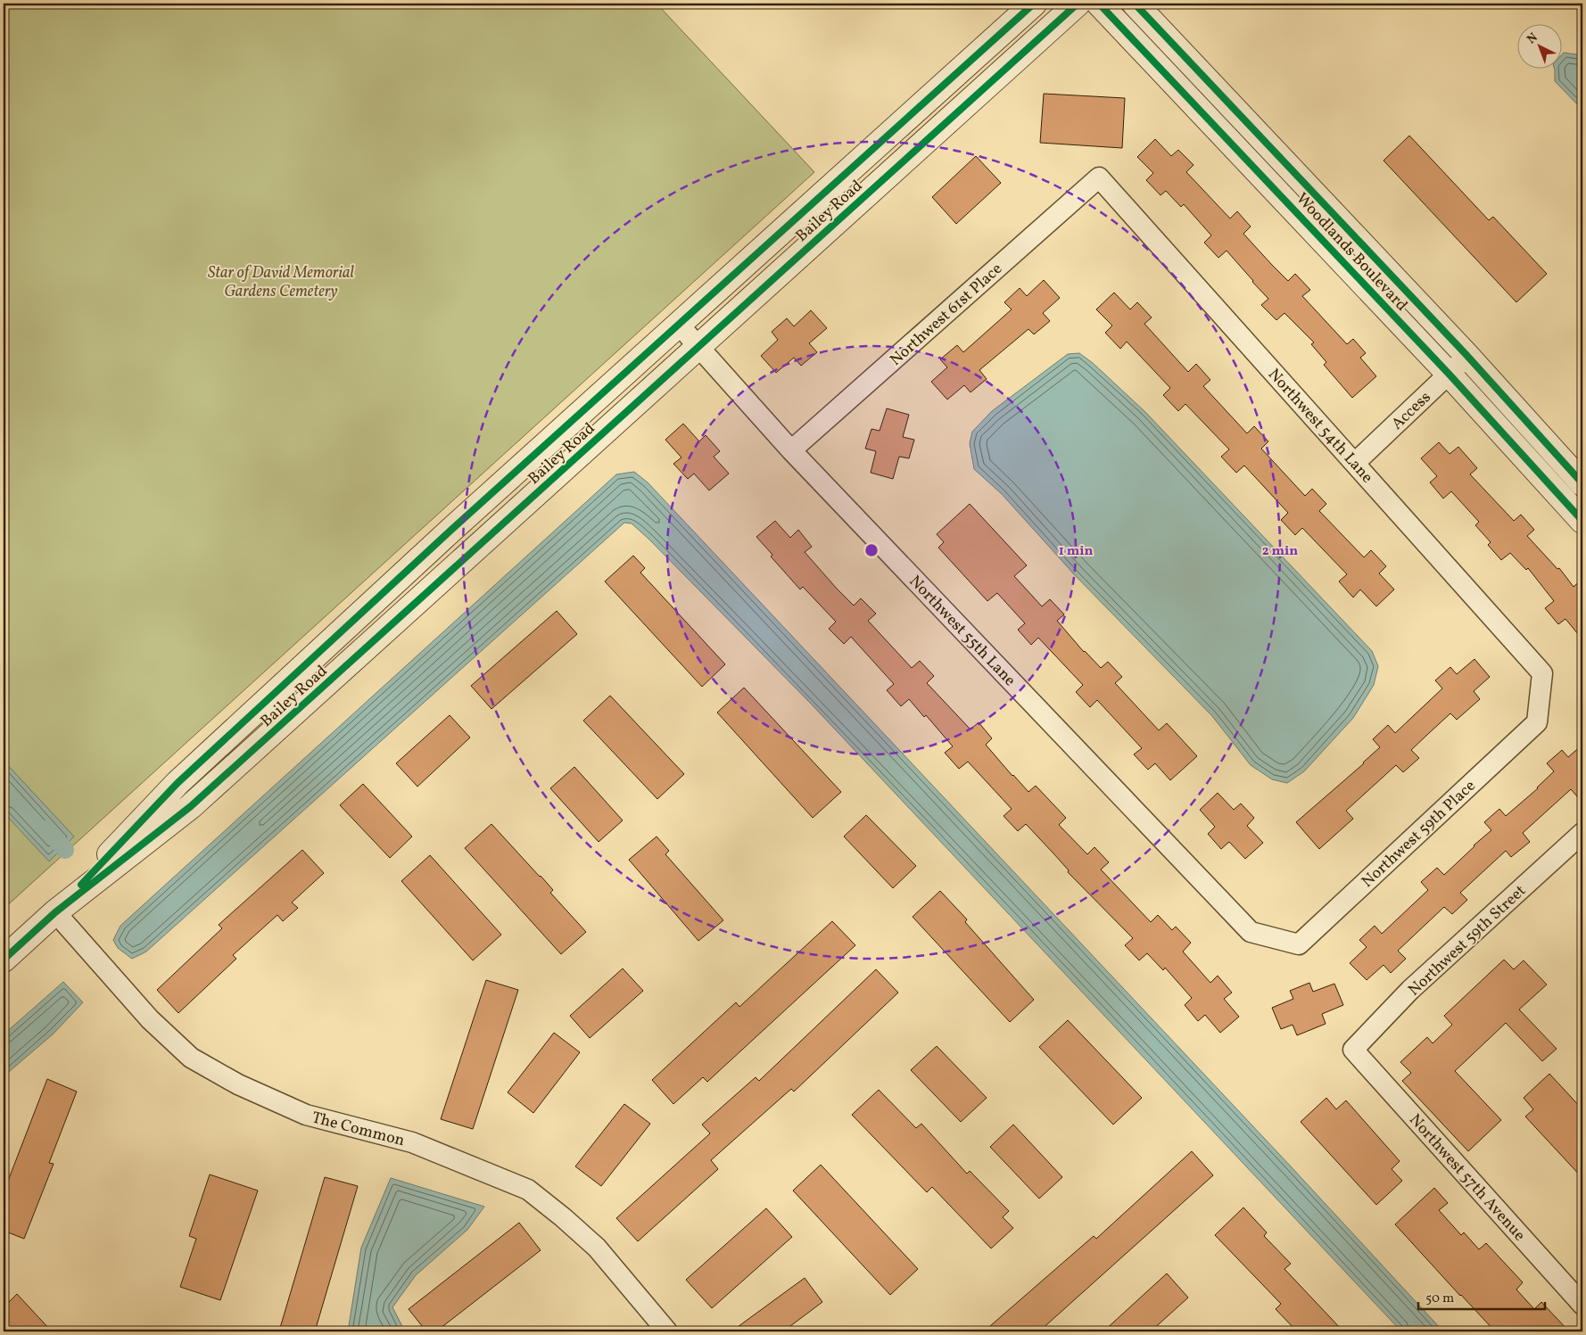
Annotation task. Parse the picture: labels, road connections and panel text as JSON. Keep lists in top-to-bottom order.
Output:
{
  "streets": {
    "street": [
      "Bailey Road",
      "Woodlands Boulevard",
      "Northwest 61st Place",
      "Access",
      "Northwest 54th Lane",
      "Northwest 55th Lane",
      "Northwest 59th Place",
      "Northwest 59th Street",
      "The Common",
      "Northwest 57th Avenue"
    ]
  },
  "crossings": [
    ["Bailey Road", "Northwest 55th Lane"],
    ["Bailey Road", "The Common"],
    ["Woodlands Boulevard", "Access"],
    ["Northwest 61st Place", "Northwest 54th Lane"],
    ["Northwest 61st Place", "Northwest 55th Lane"],
    ["Access", "Northwest 54th Lane"],
    ["Northwest 54th Lane", "Northwest 59th Place"],
    ["Northwest 55th Lane", "Northwest 59th Place"],
    ["Northwest 59th Street", "Northwest 57th Avenue"]
  ],
  "parks": ["Star of David Memorial Gardens Cemetery"],
  "scale_bar": "50 m",
  "north": "top left",
  "rings": ["1 min", "2 min"]
}
